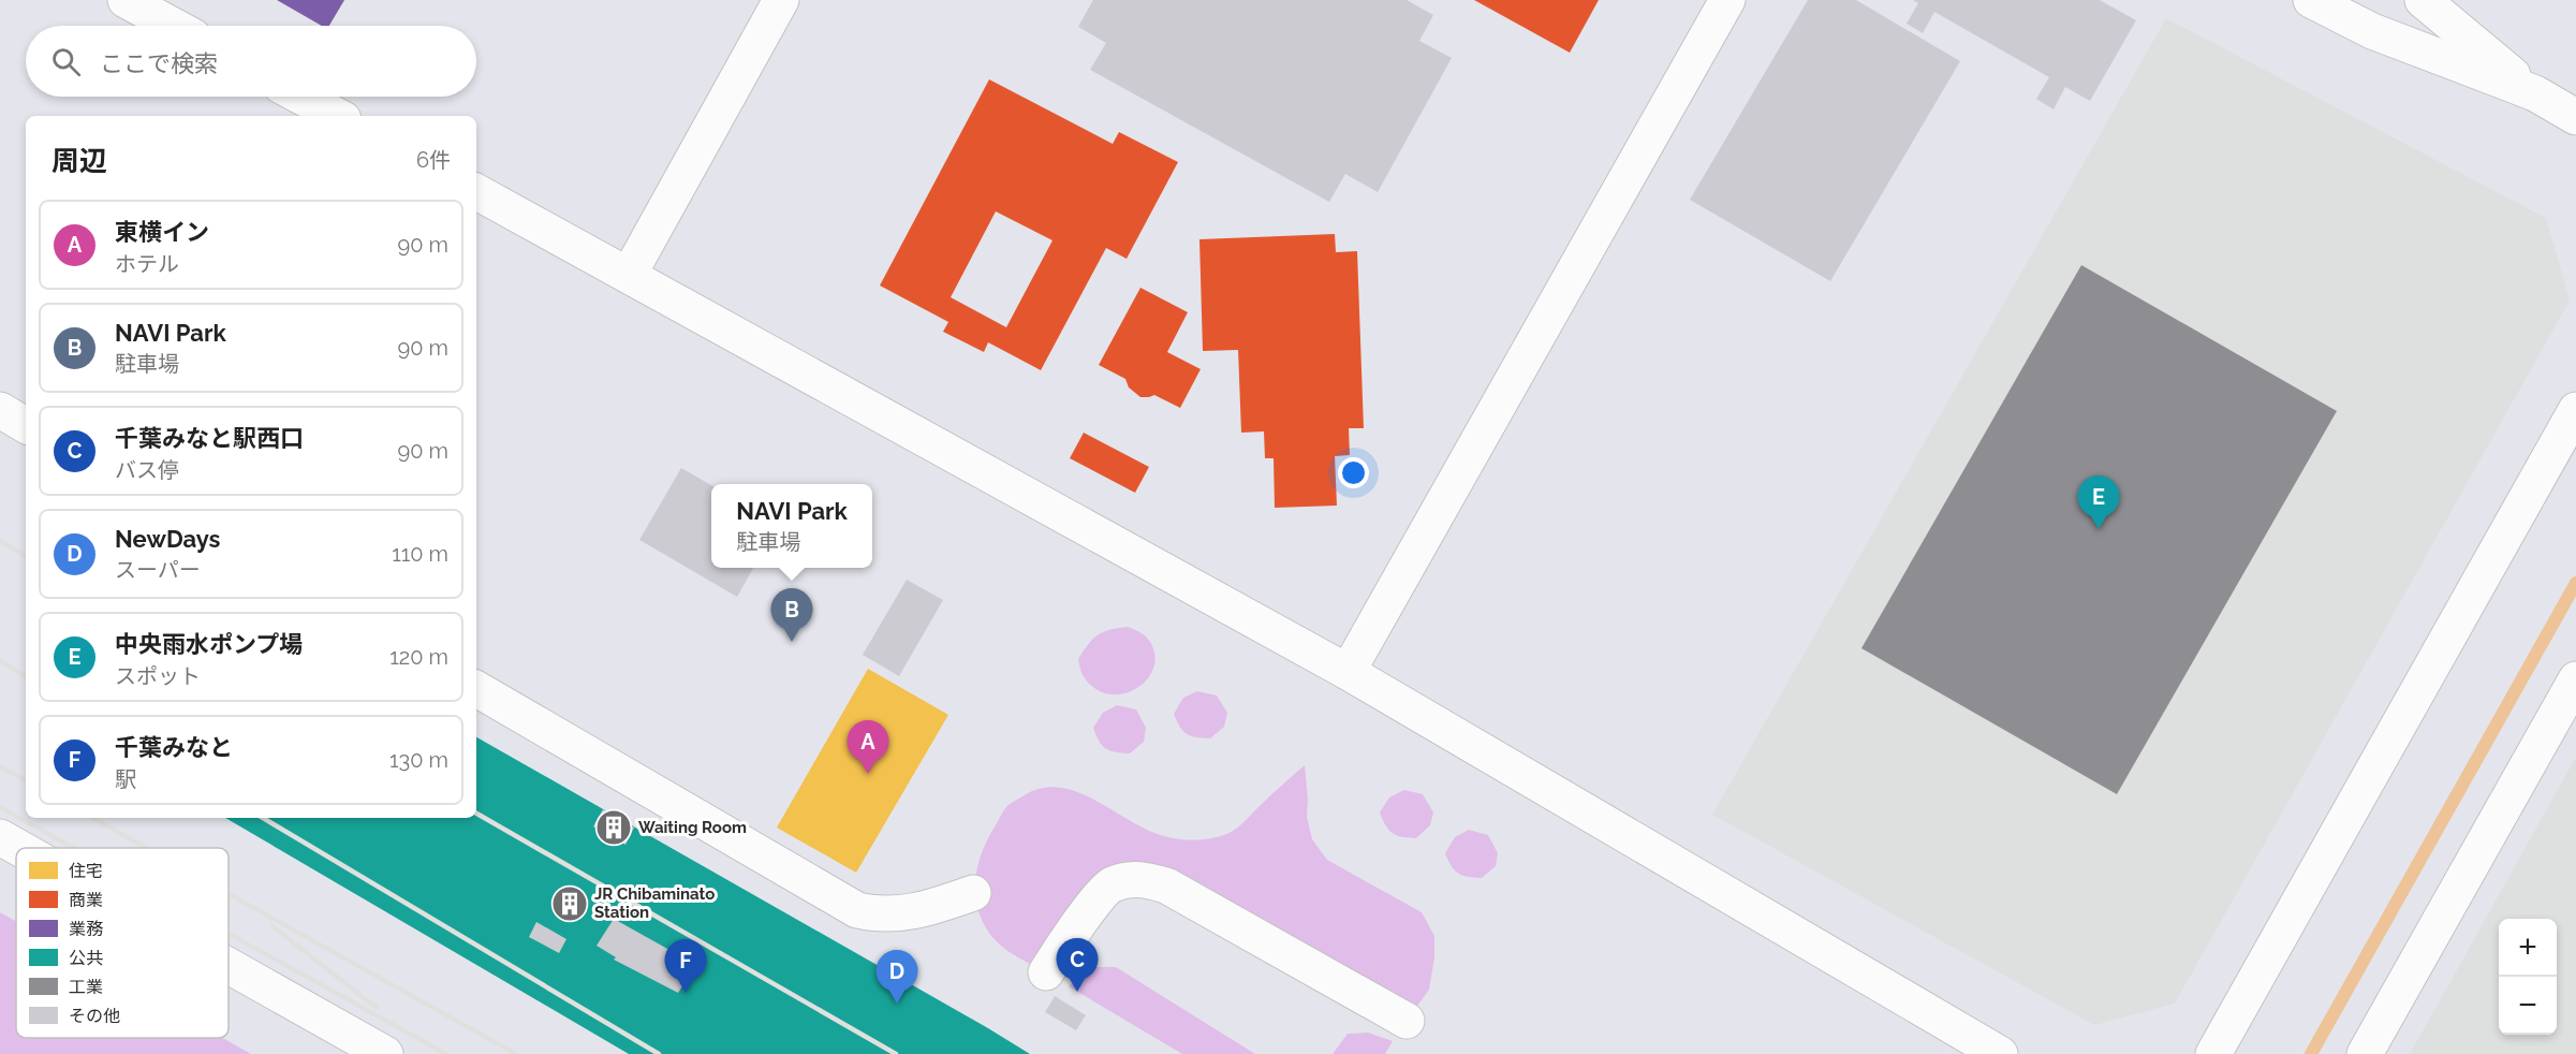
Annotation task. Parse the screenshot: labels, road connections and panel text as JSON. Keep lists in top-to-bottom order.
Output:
{
  "places": {
    "building": ["Waiting Room", "JR Chibaminato Station"]
  },
  "legend": [
    "住宅",
    "商業",
    "業務",
    "公共",
    "工業",
    "その他"
  ],
  "page": {
    "search": "ここで検索",
    "heading": ["周辺", "6件"],
    "list": [
      {
        "mark": "A",
        "name": "東横イン",
        "note": "ホテル",
        "value": "90 m"
      },
      {
        "mark": "B",
        "name": "NAVI Park",
        "note": "駐車場",
        "value": "90 m"
      },
      {
        "mark": "C",
        "name": "千葉みなと駅西口",
        "note": "バス停",
        "value": "90 m"
      },
      {
        "mark": "D",
        "name": "NewDays",
        "note": "スーパー",
        "value": "110 m"
      },
      {
        "mark": "E",
        "name": "中央雨水ポンプ場",
        "note": "スポット",
        "value": "120 m"
      },
      {
        "mark": "F",
        "name": "千葉みなと",
        "note": "駅",
        "value": "130 m"
      }
    ],
    "pins": [
      "E",
      "B",
      "A",
      "C",
      "F",
      "D"
    ],
    "popup": ["NAVI Park", "駐車場"],
    "map_buttons": ["+", "−"]
  }
}
